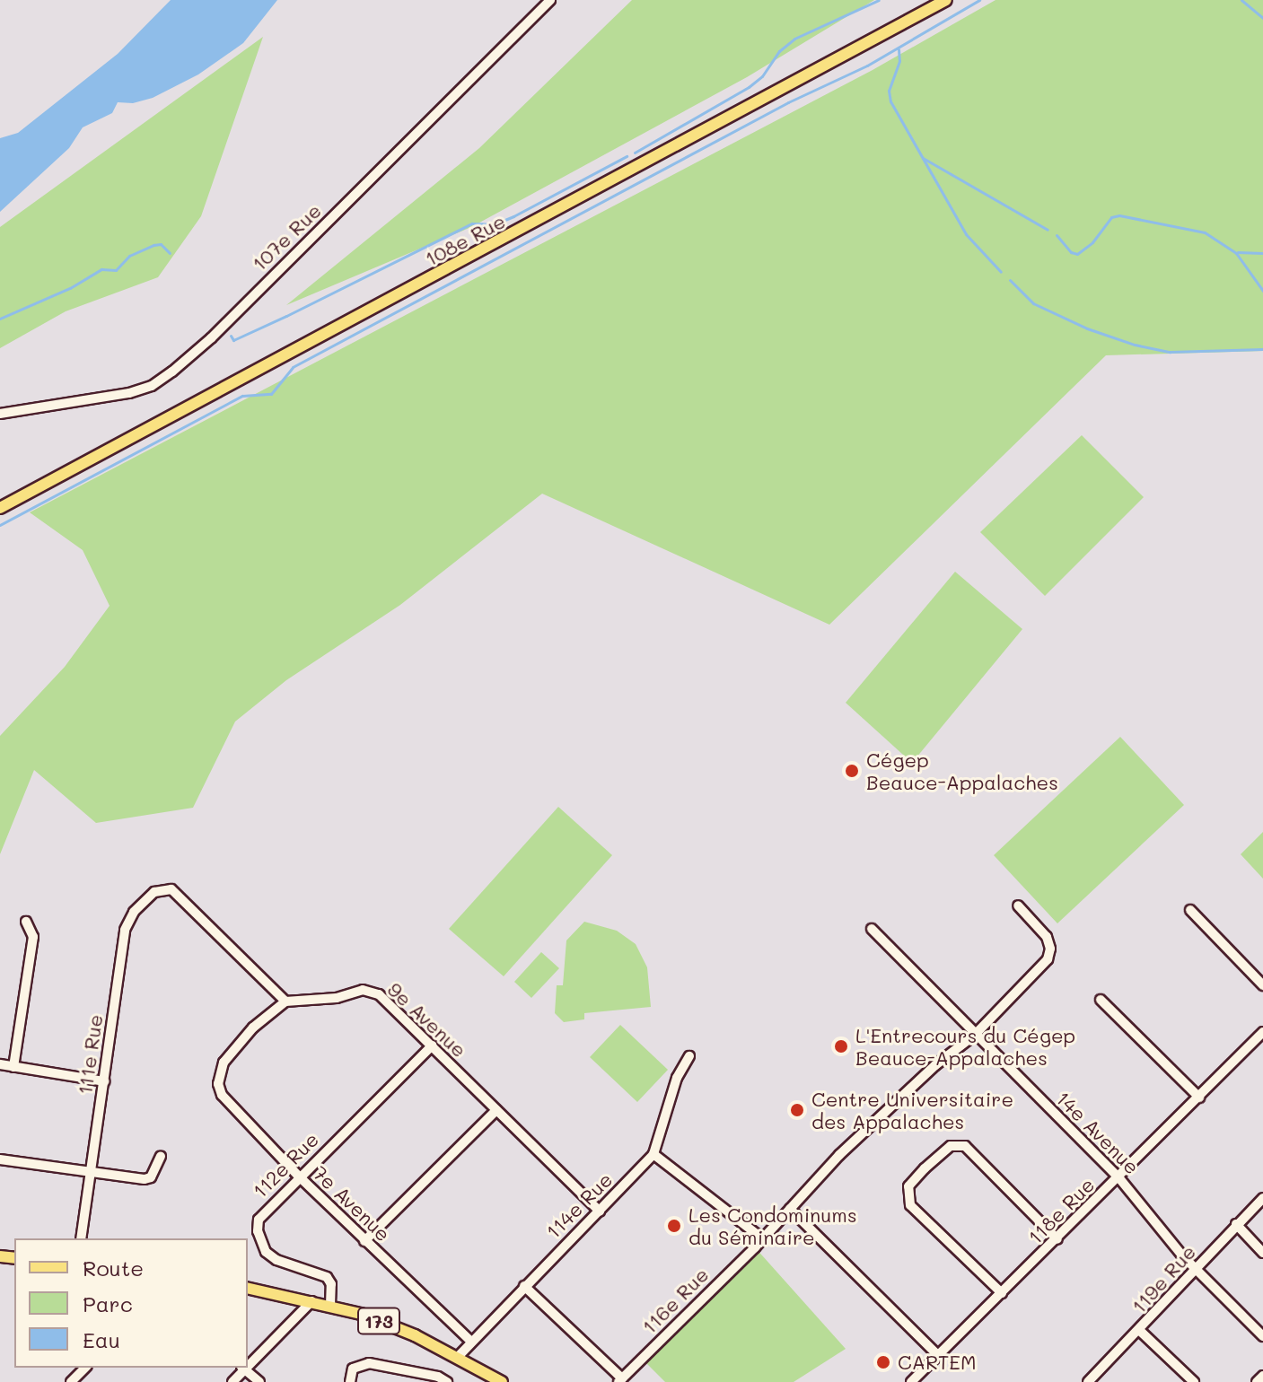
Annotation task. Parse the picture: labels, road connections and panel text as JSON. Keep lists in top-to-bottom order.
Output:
{
  "streets": {
    "main road": ["108e Rue", "173"],
    "street": [
      "107e Rue",
      "9e Avenue",
      "111e Rue",
      "14e Avenue",
      "112e Rue",
      "7e Avenue",
      "114e Rue",
      "118e Rue",
      "119e Rue",
      "116e Rue"
    ]
  },
  "crossings": [
    ["9e Avenue", "111e Rue"],
    ["9e Avenue", "112e Rue"],
    ["9e Avenue", "7e Avenue"],
    ["9e Avenue", "114e Rue"],
    ["111e Rue", "7e Avenue"],
    ["14e Avenue", "118e Rue"],
    ["14e Avenue", "119e Rue"],
    ["14e Avenue", "116e Rue"],
    ["112e Rue", "7e Avenue"],
    ["112e Rue", "173"],
    ["7e Avenue", "114e Rue"],
    ["114e Rue", "173"]
  ],
  "places": [
    "Cégep Beauce-Appalaches",
    "L'Entrecours du Cégep Beauce-Appalaches",
    "Centre Universitaire des Appalaches",
    "Les Condominums du Séminaire",
    "CARTEM"
  ],
  "legend": ["Route", "Parc", "Eau"]
}
